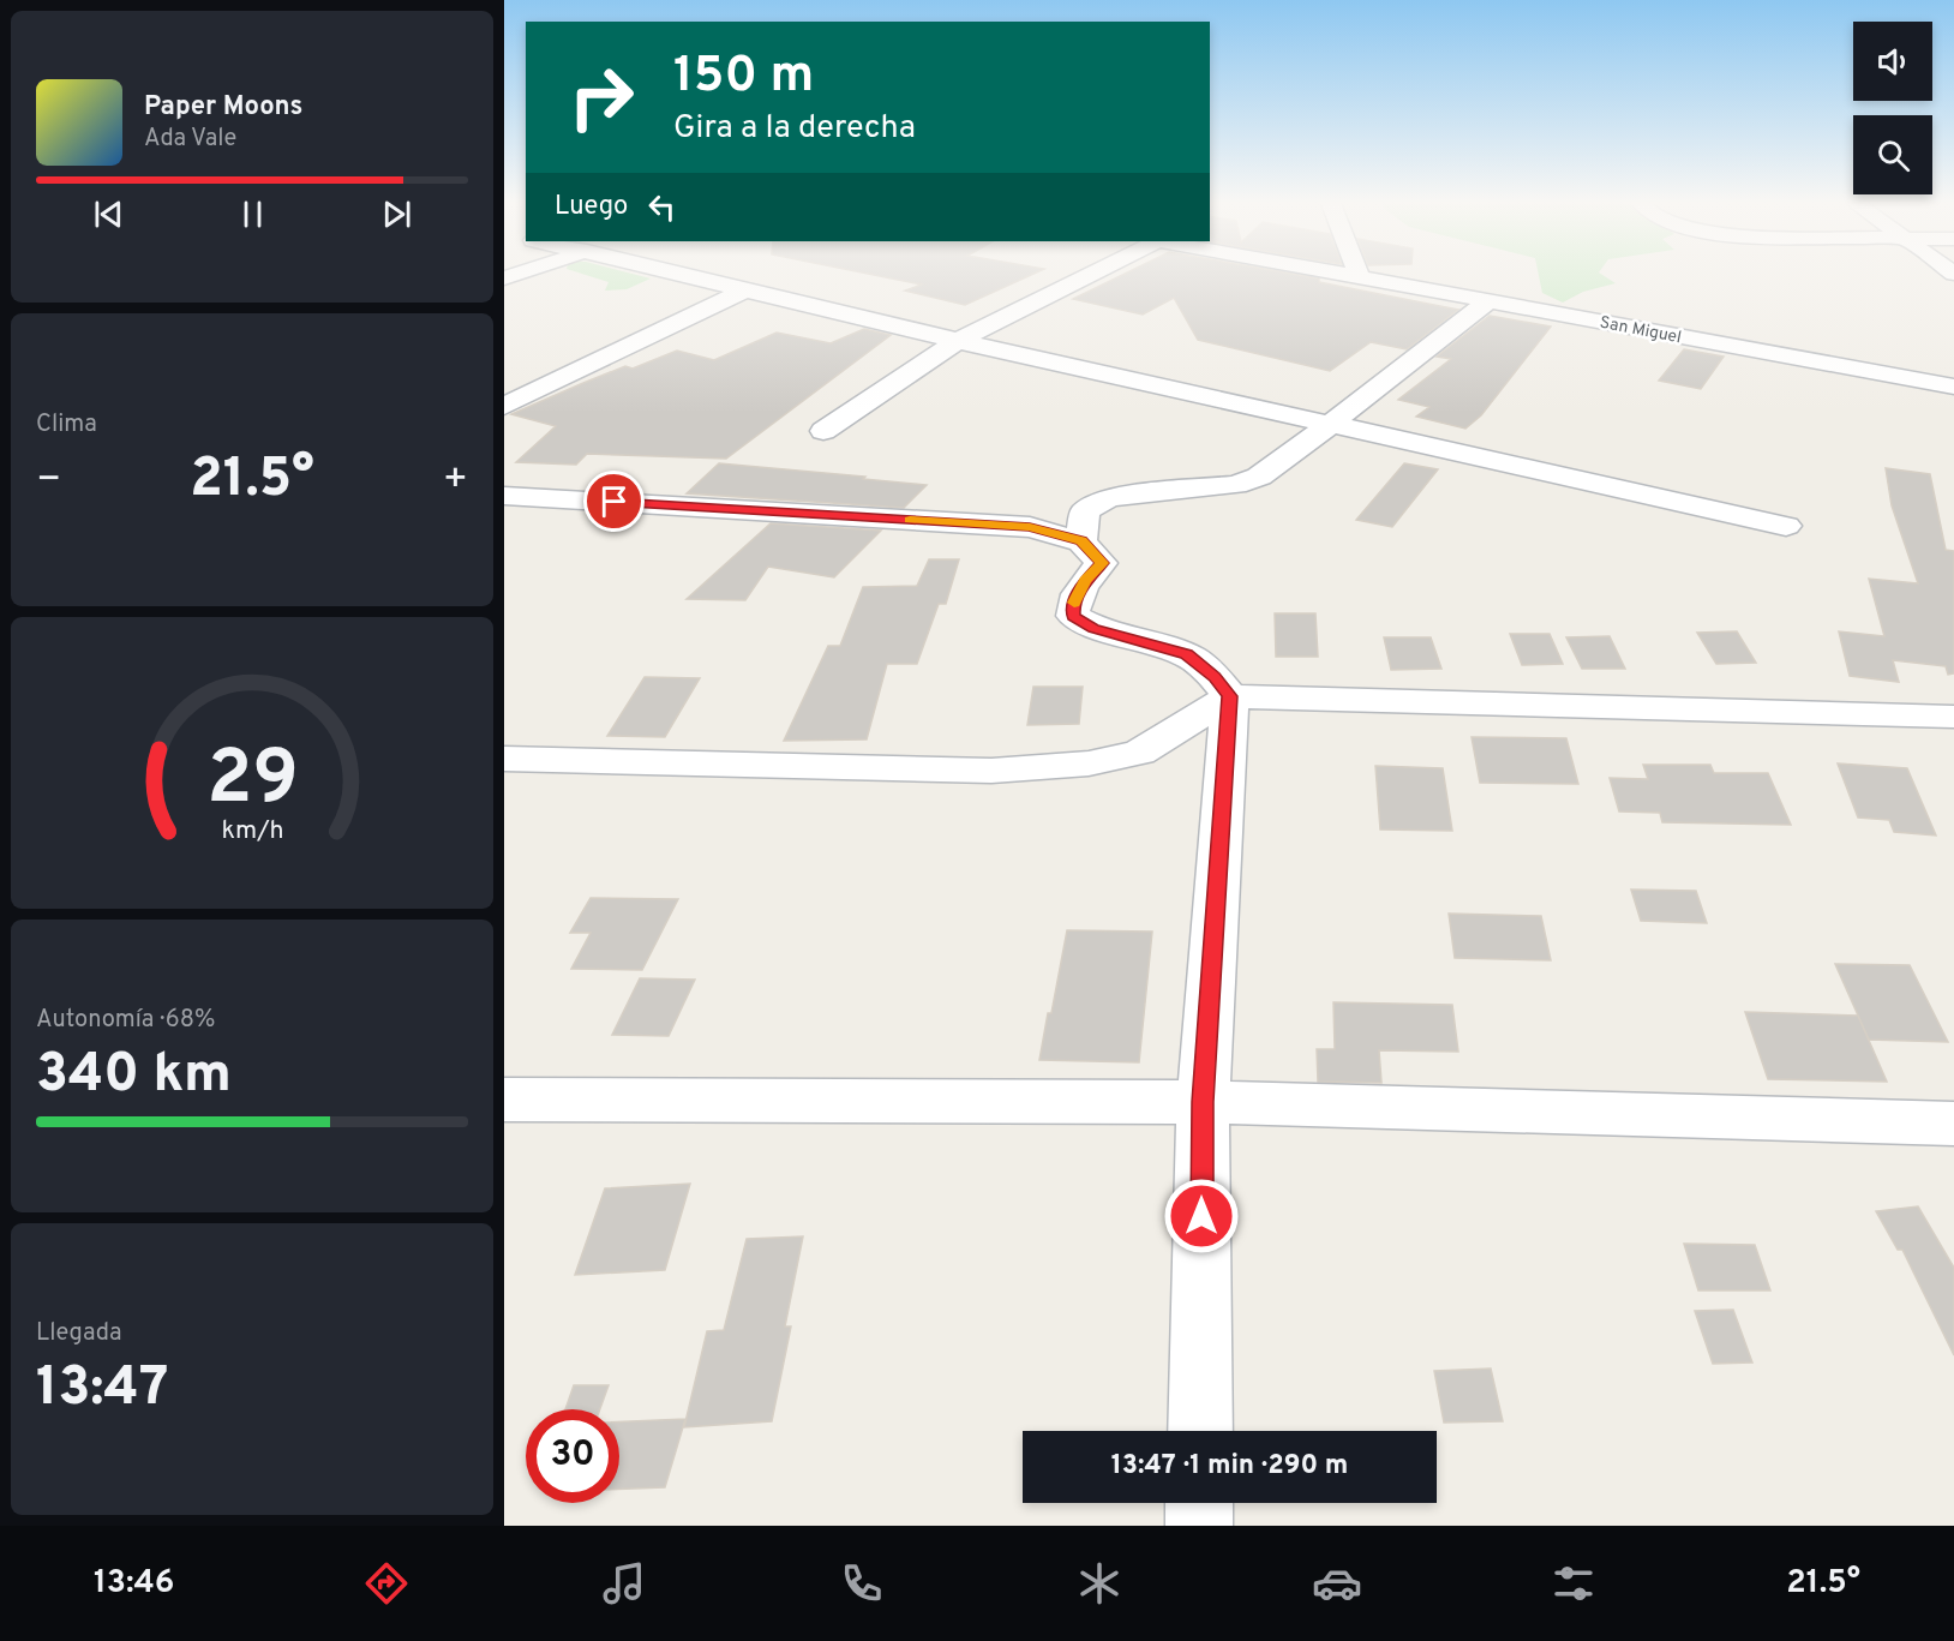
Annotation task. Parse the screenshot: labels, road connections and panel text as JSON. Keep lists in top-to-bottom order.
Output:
{
  "streets": {
    "street": ["San Miguel"]
  },
  "page": {
    "turn": ["150 m", "Gira a la derecha"],
    "song": ["Paper Moons", "Ada Vale"],
    "then": "Luego",
    "tile": [
      "Clima",
      ["Autonomía · 68%", "340 km"],
      ["Llegada", "13:47"]
    ],
    "heat": ["−", "21.5°", "+"],
    "limit": "30",
    "trip": "13:47 · 1 min · 290 m",
    "tabs": ["13:46", "21.5°"],
    "gauge": ["29", "km/h"]
  }
}
